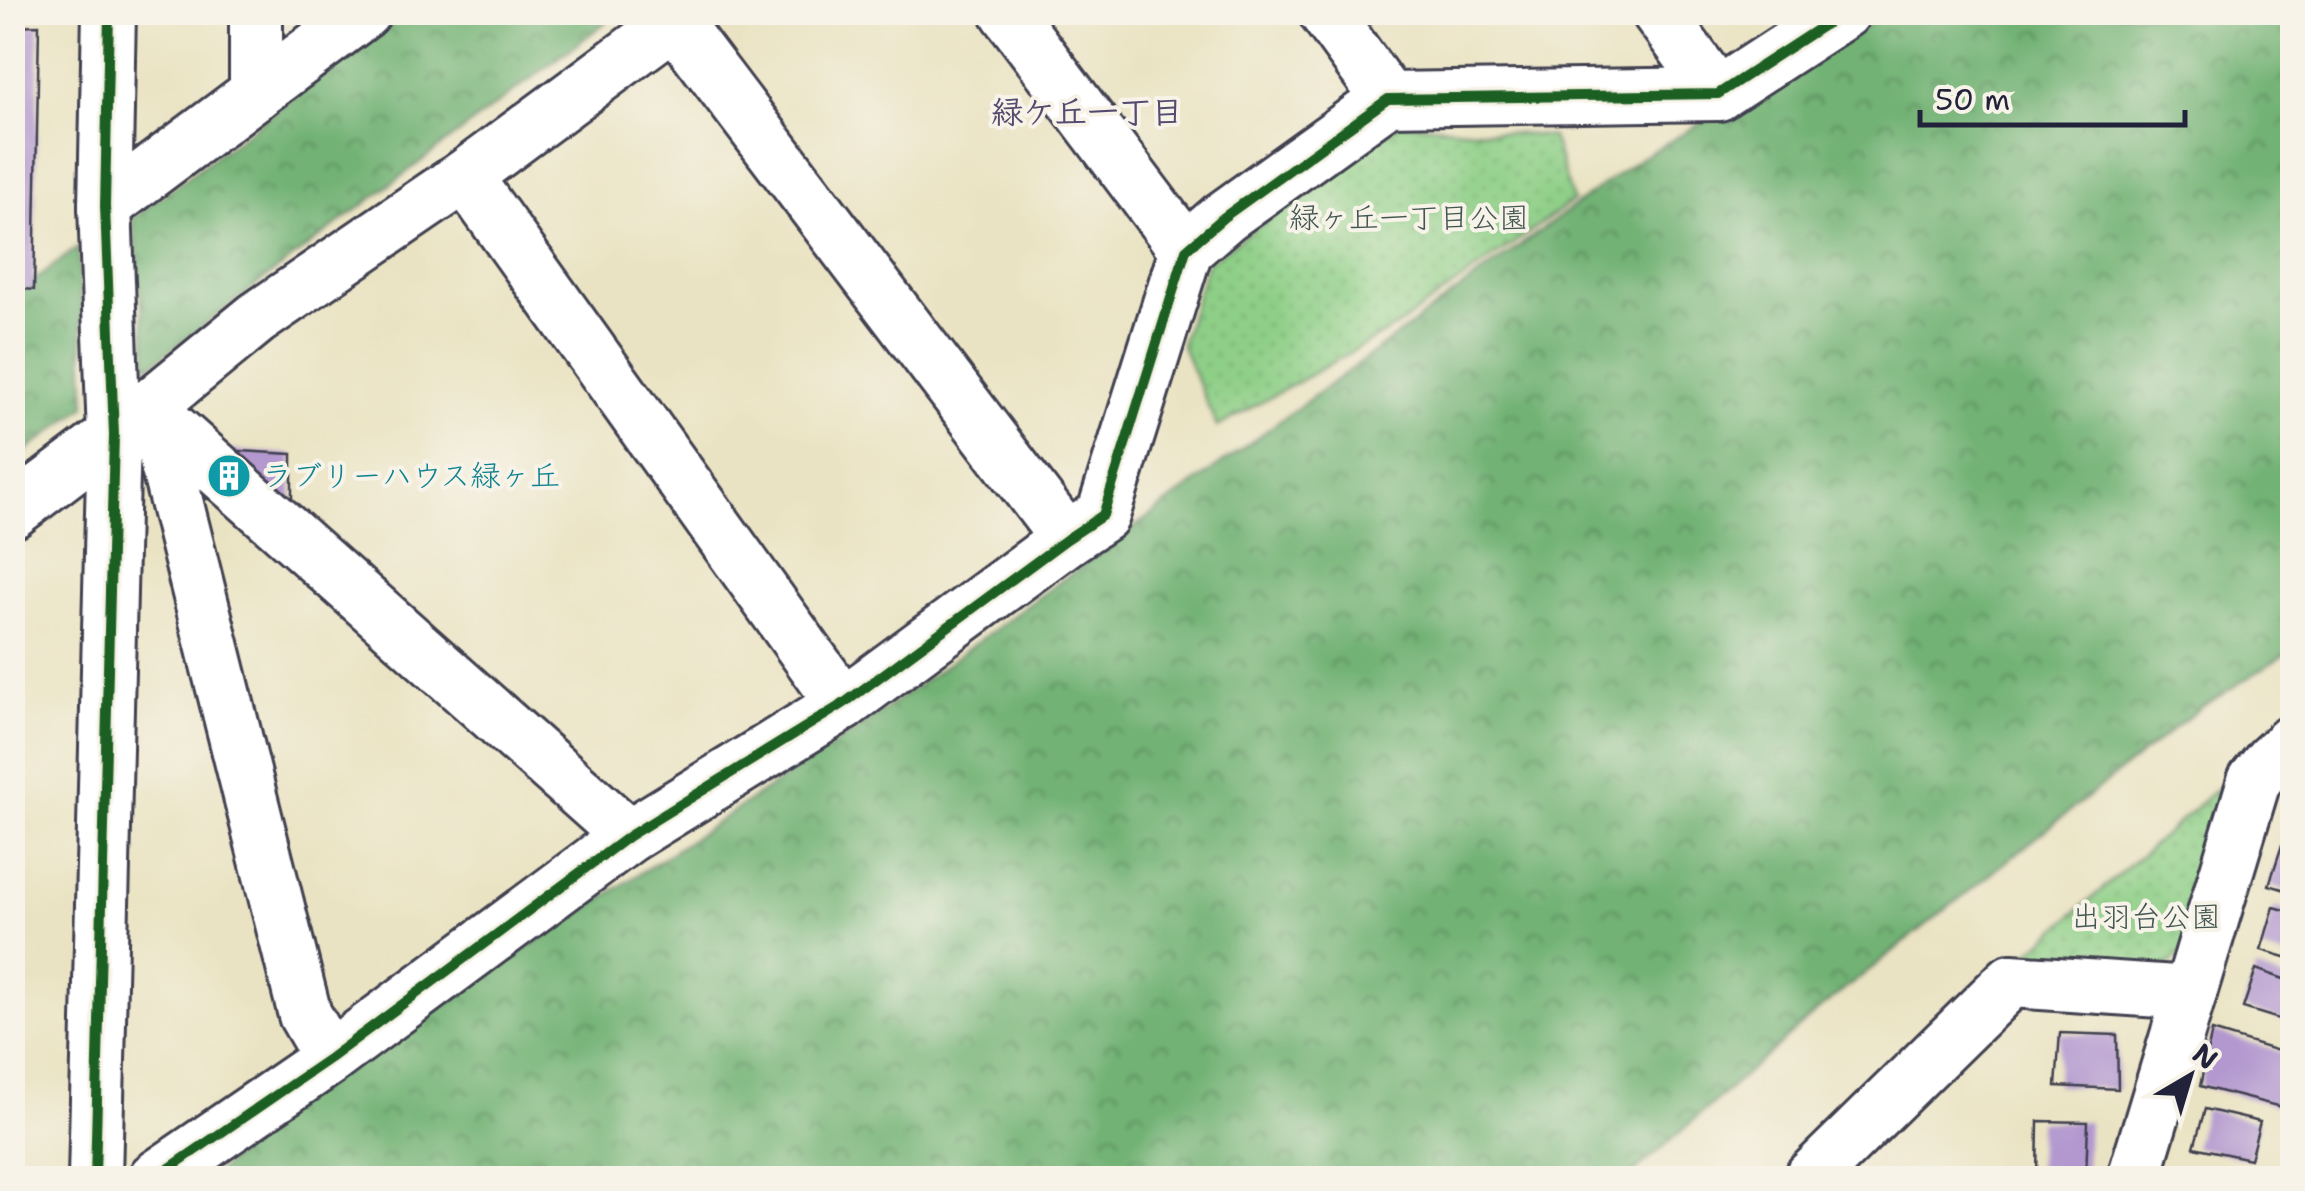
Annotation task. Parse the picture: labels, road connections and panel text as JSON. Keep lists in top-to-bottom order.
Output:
{
  "districts": ["緑ケ丘一丁目"],
  "parks": ["緑ヶ丘一丁目公園", "出羽台公園"],
  "places": {
    "building": ["ラブリーハウス緑ヶ丘"]
  },
  "scale_bar": "50 m",
  "north": "top right"
}
